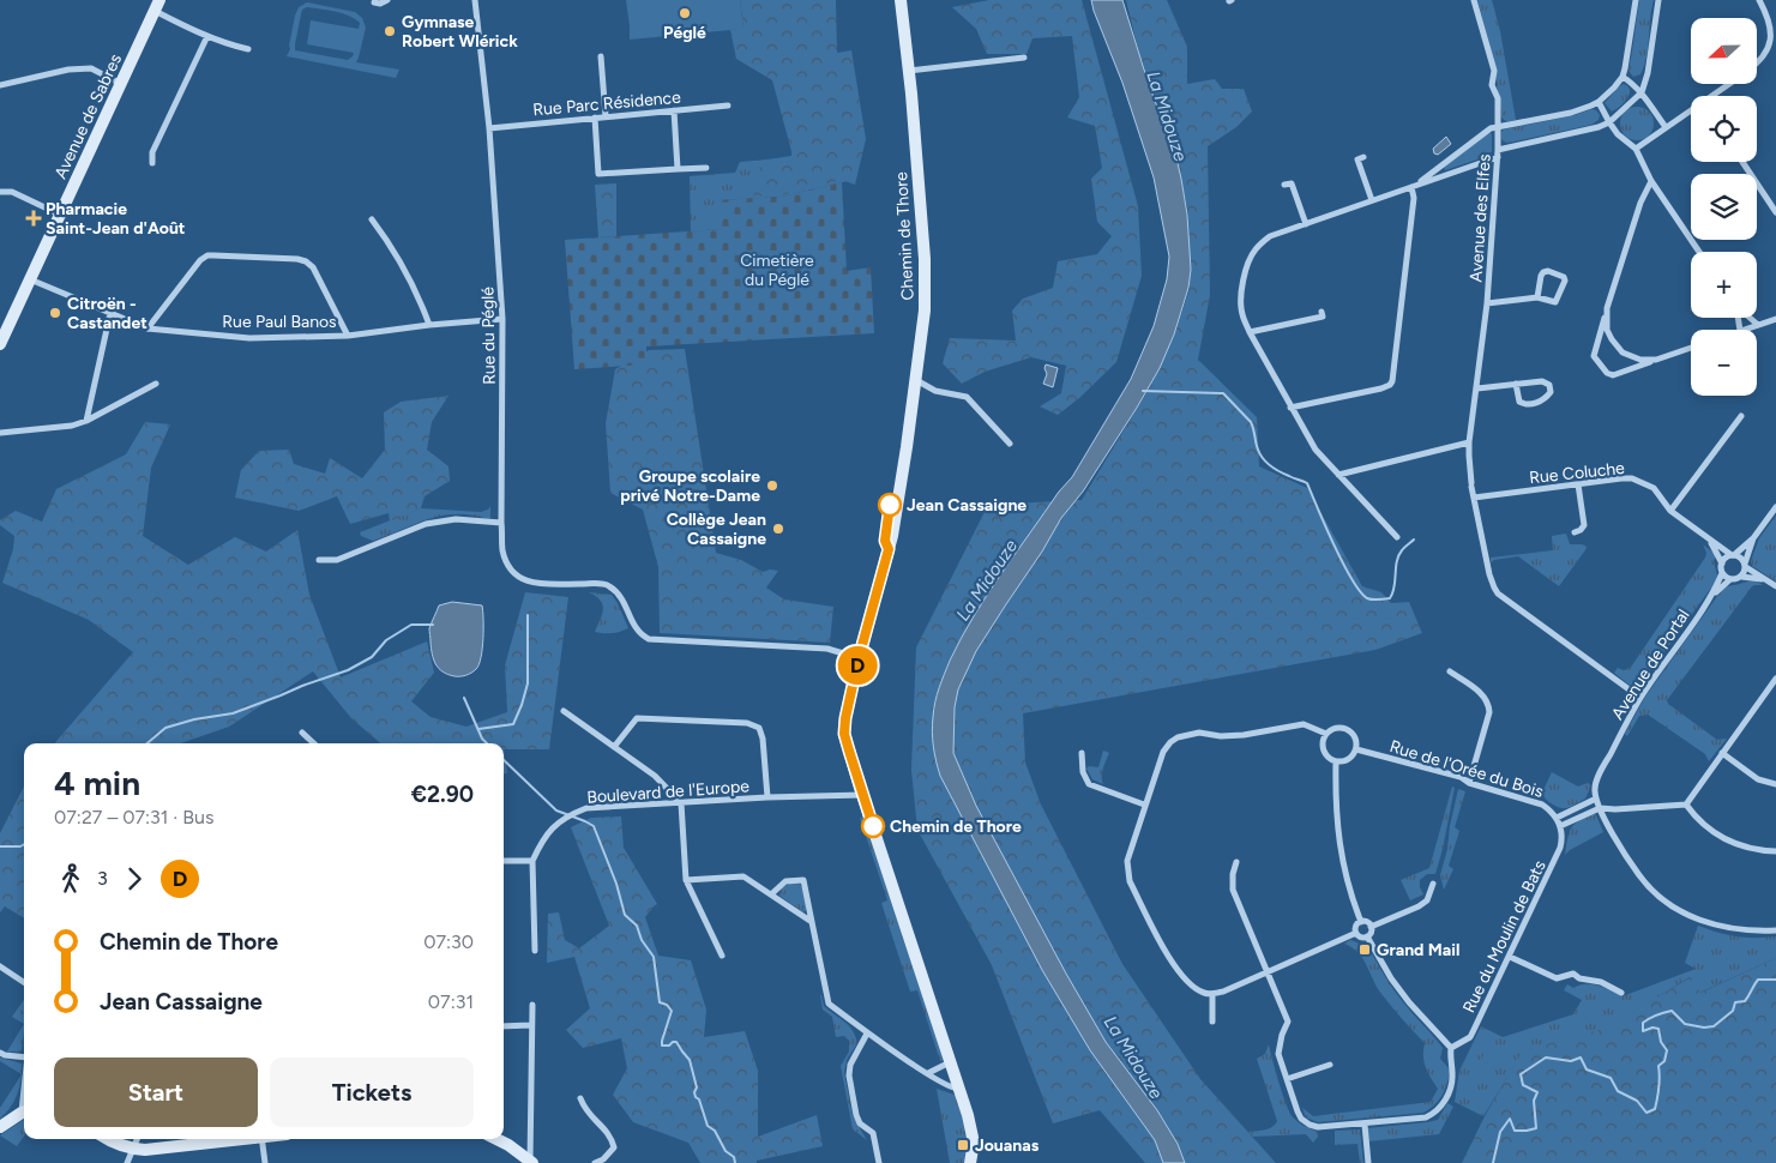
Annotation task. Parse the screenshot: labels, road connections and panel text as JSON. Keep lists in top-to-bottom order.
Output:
{
  "streets": {
    "street": [
      "Rue Parc Résidence",
      "Avenue de Sabres",
      "Avenue des Elfes",
      "Chemin de Thore",
      "Rue Paul Banos",
      "Rue du Péglé",
      "Rue Coluche",
      "Avenue de Portal",
      "Rue de l'Orée du Bois",
      "Boulevard de l'Europe",
      "Rue du Moulin de Bats"
    ]
  },
  "crossings": [
    ["Rue Parc Résidence", "Rue du Péglé"],
    ["Avenue de Sabres", "Rue Paul Banos"],
    ["Avenue des Elfes", "Rue Coluche"],
    ["Avenue des Elfes", "Avenue de Portal"],
    ["Chemin de Thore", "Rue du Péglé"],
    ["Chemin de Thore", "Boulevard de l'Europe"],
    ["Rue Paul Banos", "Rue du Péglé"],
    ["Rue Coluche", "Avenue de Portal"],
    ["Rue de l'Orée du Bois", "Rue du Moulin de Bats"]
  ],
  "water": ["La Midouze"],
  "parks": ["Cimetière du Péglé"],
  "places": {
    "other": [
      "Péglé",
      "Gymnase Robert Wlérick",
      "Citroën - Castandet",
      "Groupe scolaire privé Notre-Dame",
      "Jean Cassaigne",
      "Collège Jean Cassaigne",
      "Chemin de Thore"
    ],
    "health": ["Pharmacie Saint-Jean d'Août"],
    "transit": ["Grand Mail", "Jouanas"]
  },
  "lines": ["bus line D"],
  "north": "left",
  "page": {
    "on_map": "D",
    "map_buttons": ["+", "−"],
    "heading": ["4 min", "07:27 – 07:31 · Bus", "€2.90"],
    "legs": ["3", "D"],
    "list": [
      {
        "name": "Chemin de Thore",
        "value": "07:30"
      },
      {
        "name": "Jean Cassaigne",
        "value": "07:31"
      }
    ],
    "buttons": ["Start", "Tickets"]
  }
}
